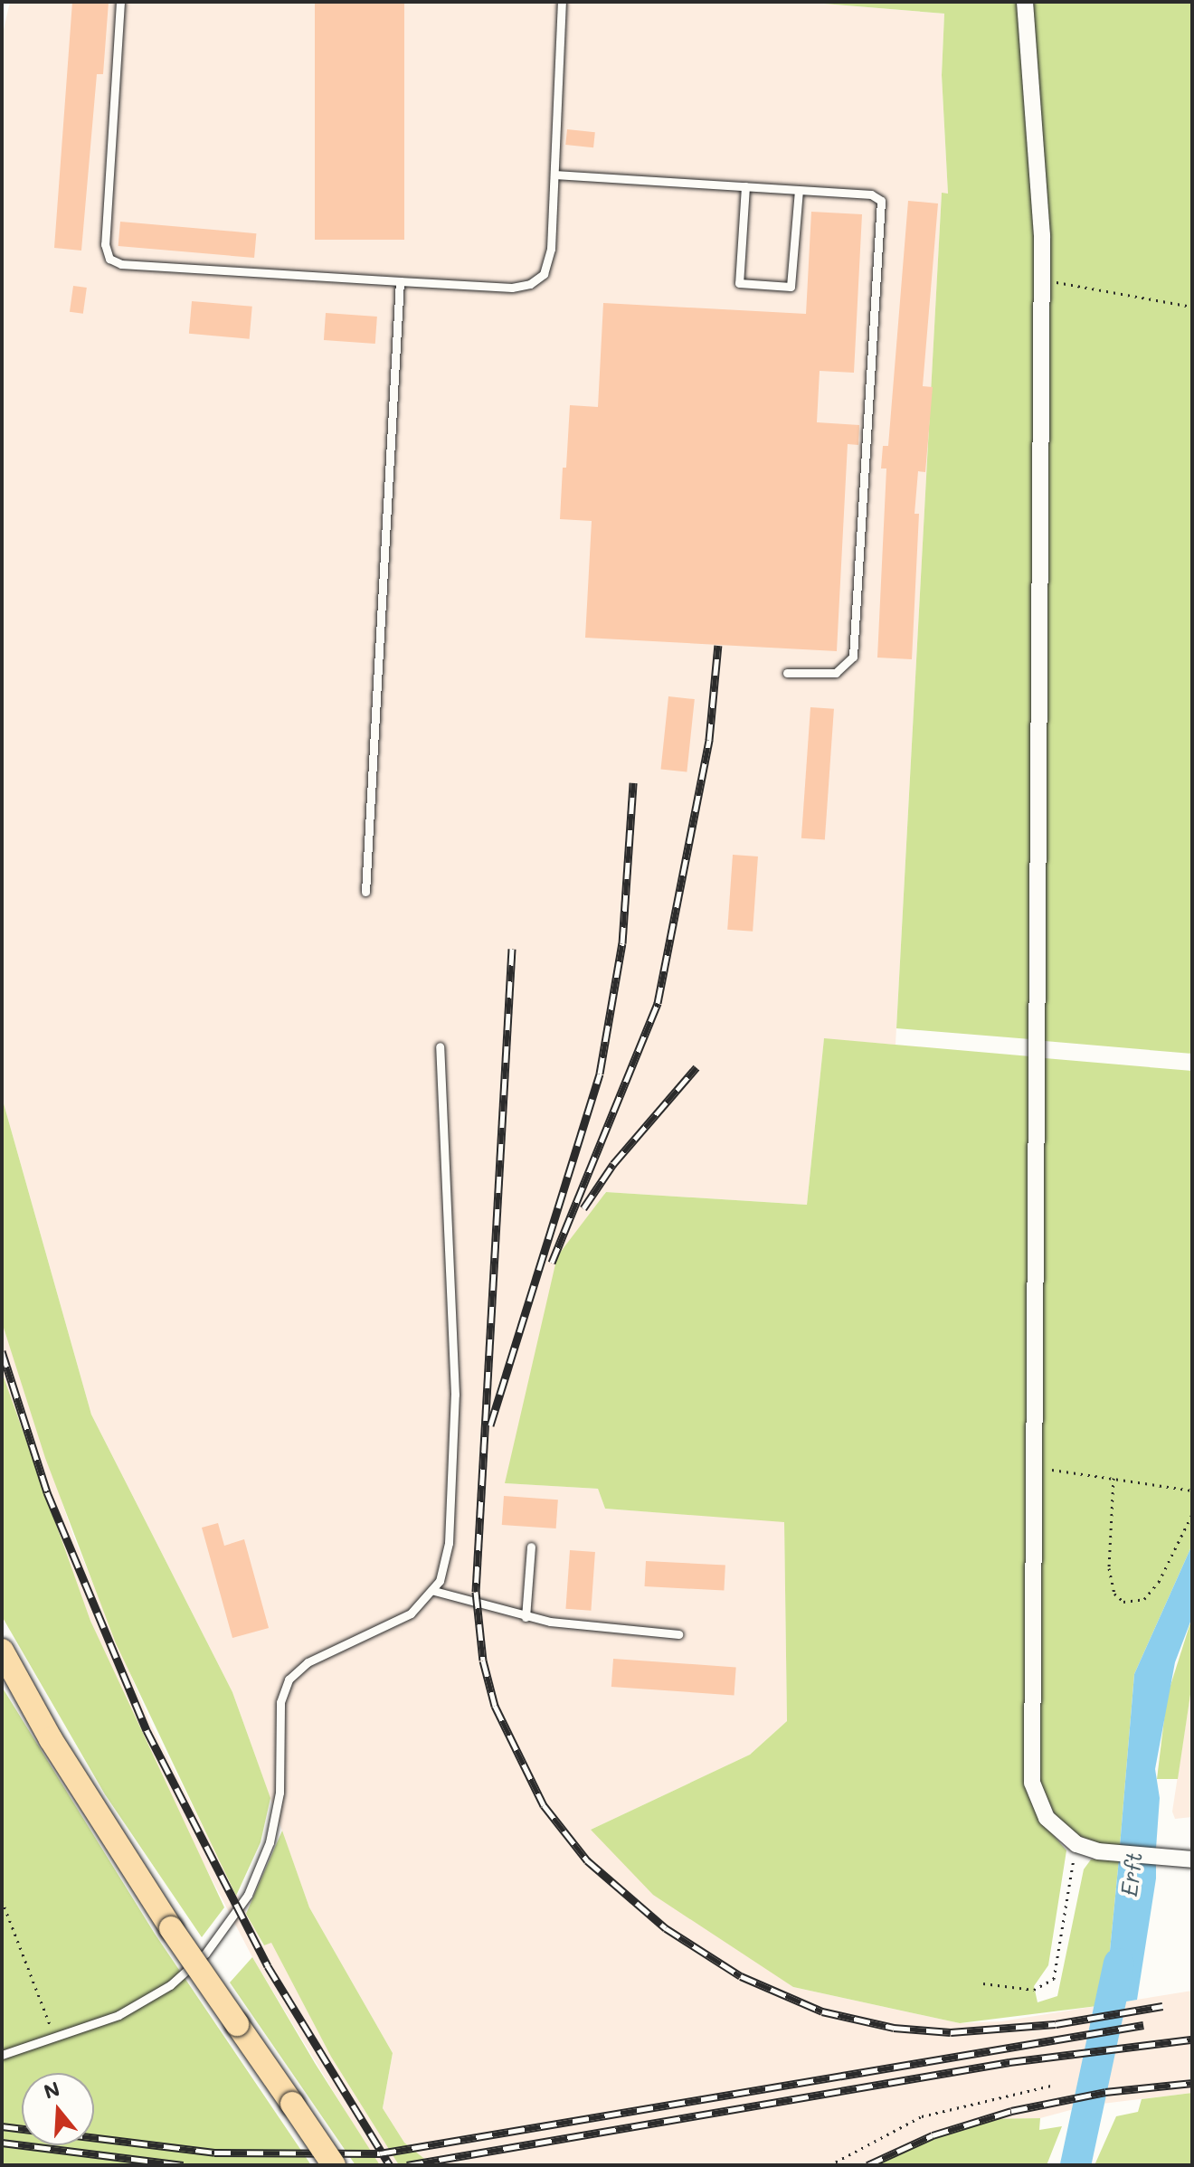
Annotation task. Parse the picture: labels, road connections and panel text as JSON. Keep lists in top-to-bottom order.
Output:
{
  "water": ["Erft"],
  "north": "top"
}
